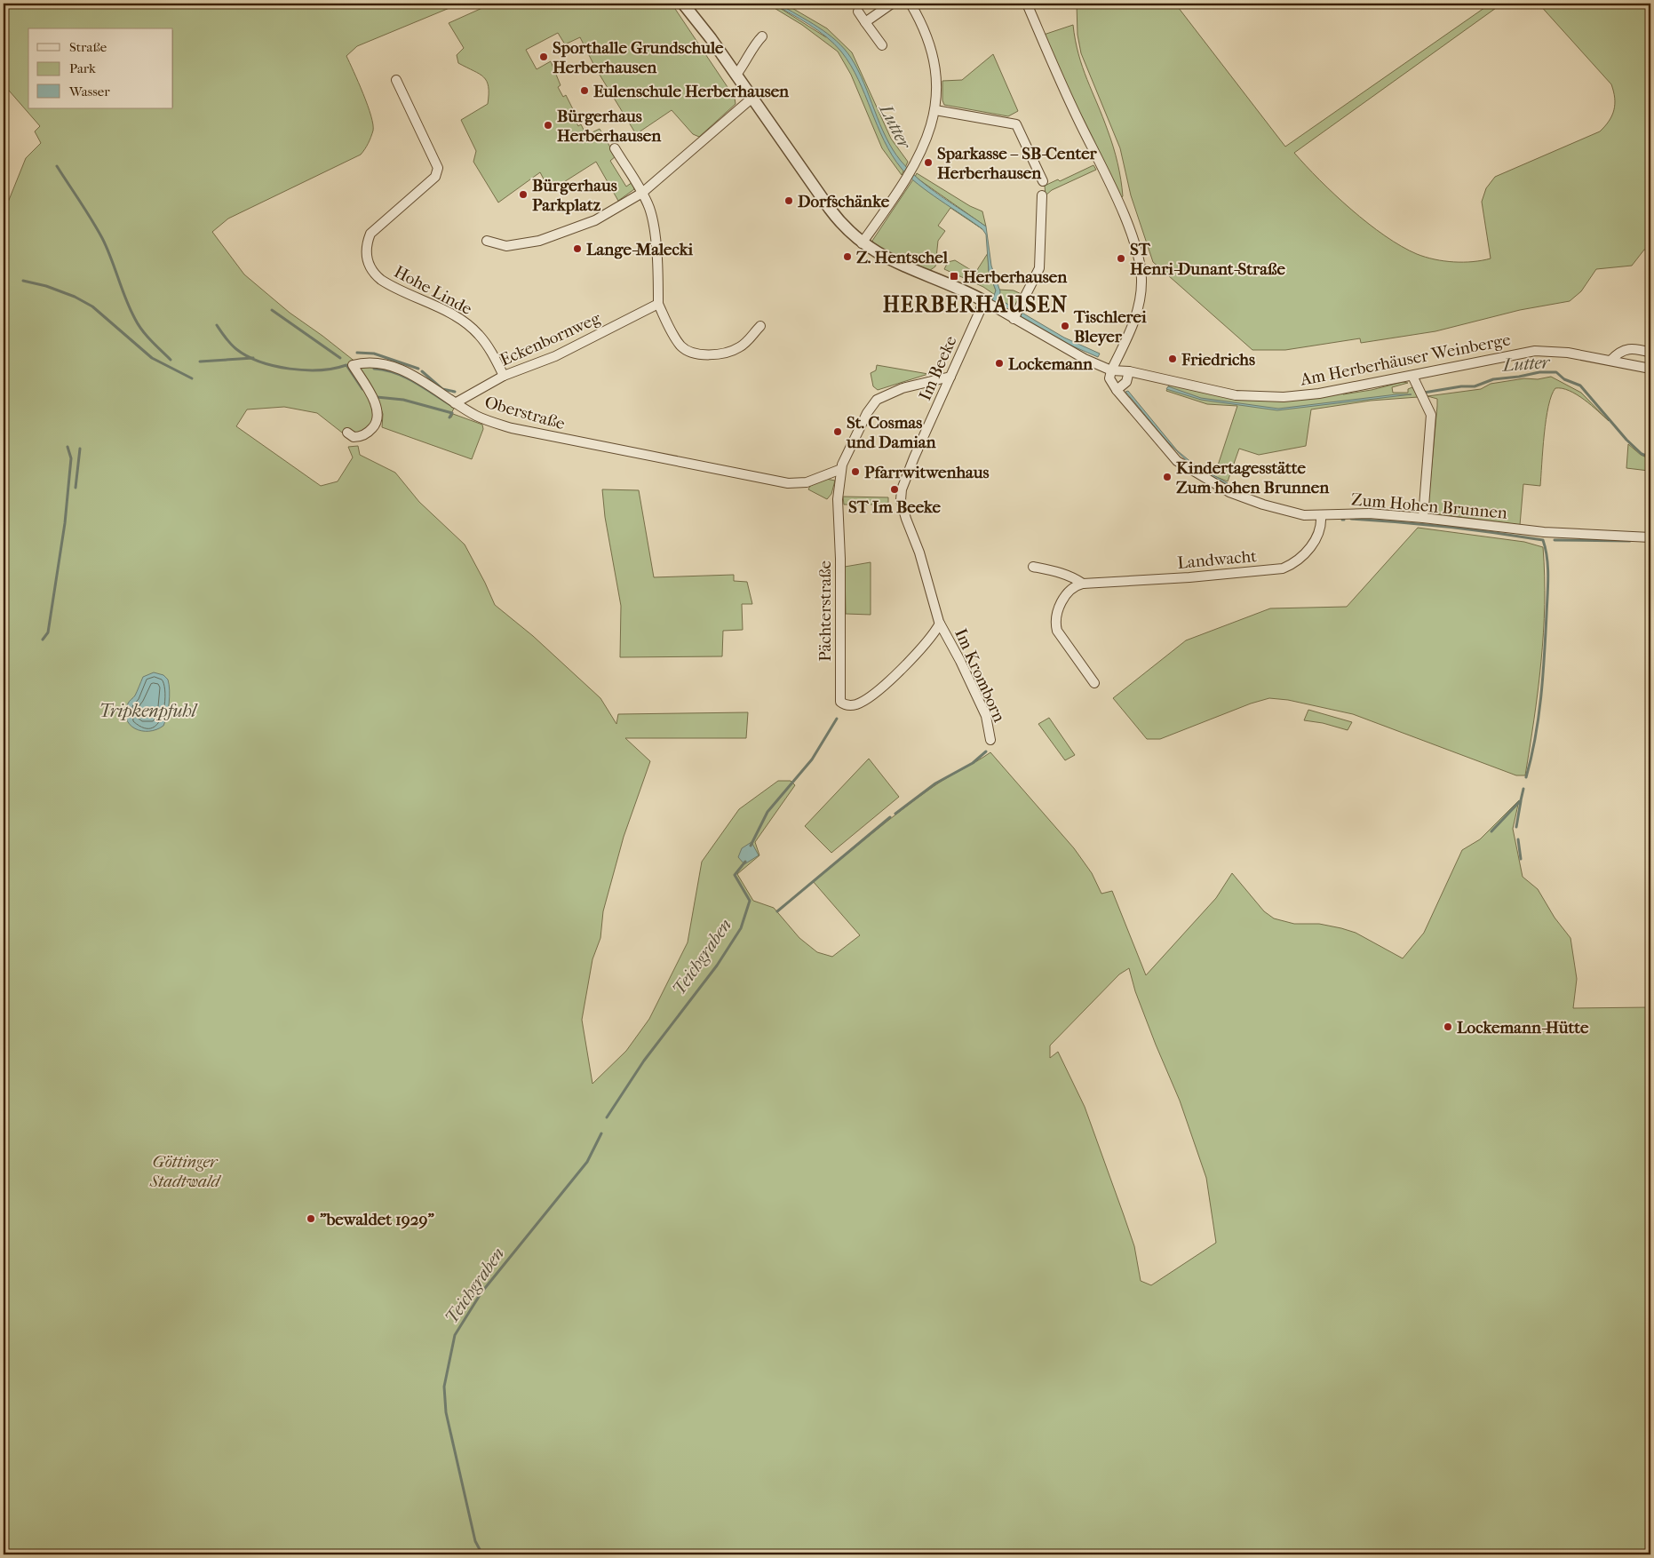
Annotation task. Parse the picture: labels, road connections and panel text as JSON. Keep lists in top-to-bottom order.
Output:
{
  "streets": {
    "street": [
      "Hohe Linde",
      "Eckenbornweg",
      "Am Herberhäuser Weinberge",
      "Im Beeke",
      "Oberstraße",
      "Zum Hohen Brunnen",
      "Landwacht",
      "Pächterstraße",
      "Im Kromborn"
    ]
  },
  "crossings": [
    ["Hohe Linde", "Eckenbornweg"],
    ["Eckenbornweg", "Oberstraße"],
    ["Am Herberhäuser Weinberge", "Im Beeke"],
    ["Am Herberhäuser Weinberge", "Zum Hohen Brunnen"],
    ["Im Beeke", "Pächterstraße"],
    ["Im Beeke", "Im Kromborn"],
    ["Oberstraße", "Pächterstraße"],
    ["Zum Hohen Brunnen", "Landwacht"],
    ["Pächterstraße", "Im Kromborn"]
  ],
  "districts": ["HERBERHAUSEN"],
  "water": ["Lutter", "Tripkenpfuhl", "Teichgraben"],
  "parks": ["Göttinger Stadtwald"],
  "places": {
    "other": [
      "Sporthalle Grundschule Herberhausen",
      "Eulenschule Herberhausen",
      "Bürgerhaus Herberhausen",
      "Sparkasse – SB-Center Herberhausen",
      "Bürgerhaus Parkplatz",
      "Dorfschänke",
      "Lange-Malecki",
      "Z. Hentschel",
      "ST Henri-Dunant-Straße",
      "Tischlerei Bleyer",
      "Friedrichs",
      "Lockemann",
      "St. Cosmas und Damian",
      "Pfarrwitwenhaus",
      "Kindertagesstätte Zum hohen Brunnen",
      "ST Im Beeke",
      "Lockemann-Hütte",
      "\"bewaldet 1929\""
    ],
    "transit": ["Herberhausen"]
  },
  "legend": ["Straße", "Park", "Wasser"]
}
